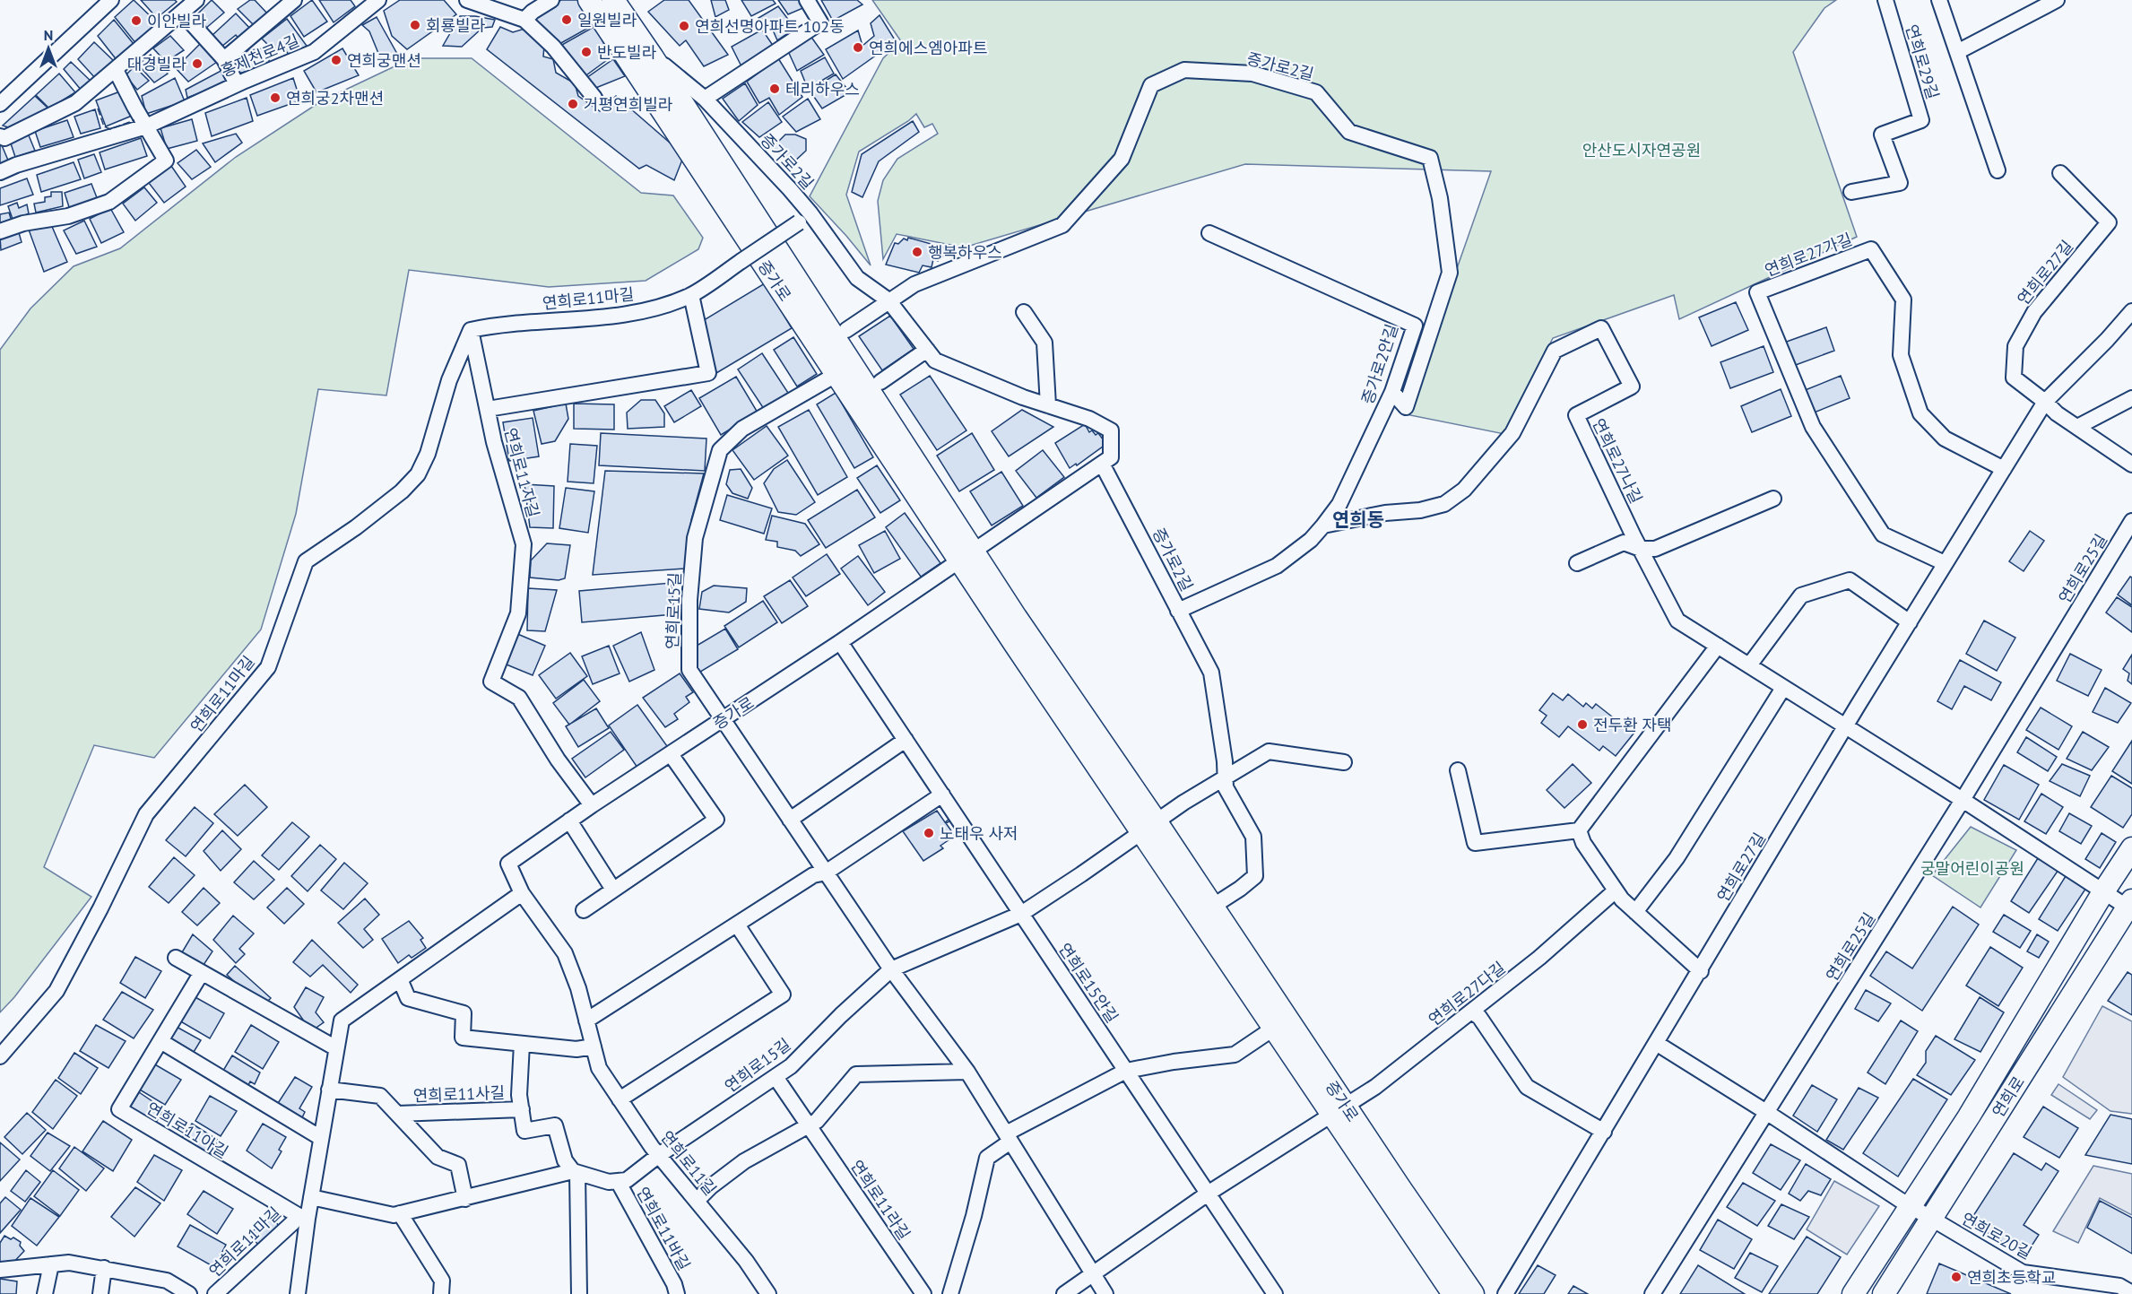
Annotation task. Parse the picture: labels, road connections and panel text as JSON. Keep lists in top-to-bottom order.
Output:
{
  "streets": {
    "main road": ["증가로", "연희로"],
    "street": [
      "홍제천로4길",
      "연희로29길",
      "증가로2길",
      "연희로27가길",
      "연희로27길",
      "연희로11마길",
      "증가로2안길",
      "연희로27나길",
      "연희로11자길",
      "연희로25길",
      "연희로15길",
      "연희로15안길",
      "연희로27다길",
      "연희로11사길",
      "연희로11아길",
      "연희로11길",
      "연희로11라길",
      "연희로11바길",
      "연희로20길"
    ]
  },
  "crossings": [
    ["증가로2길", "증가로"],
    ["증가로2길", "연희로11마길"],
    ["증가로2길", "증가로2안길"],
    ["연희로27가길", "연희로27길"],
    ["연희로27길", "연희로27나길"],
    ["증가로", "연희로11자길"],
    ["증가로", "연희로15길"],
    ["증가로", "연희로15안길"],
    ["증가로", "연희로27다길"],
    ["증가로", "연희로11길"],
    ["연희로11마길", "연희로11자길"],
    ["연희로11마길", "연희로11아길"],
    ["증가로2안길", "연희로27나길"],
    ["연희로15길", "연희로11길"],
    ["연희로15길", "연희로11라길"],
    ["연희로", "연희로20길"]
  ],
  "districts": ["연희동"],
  "parks": ["안산도시자연공원", "궁말어린이공원"],
  "places": [
    "일원빌라",
    "이안빌라",
    "회룡빌라",
    "연희선명아파트 102동",
    "연희에스엠아파트",
    "반도빌라",
    "연희궁맨션",
    "대경빌라",
    "테리하우스",
    "연희궁2차맨션",
    "거평연희빌라",
    "행복하우스",
    "전두환 자택",
    "노태우 사저",
    "연희초등학교"
  ],
  "north": "top"
}
